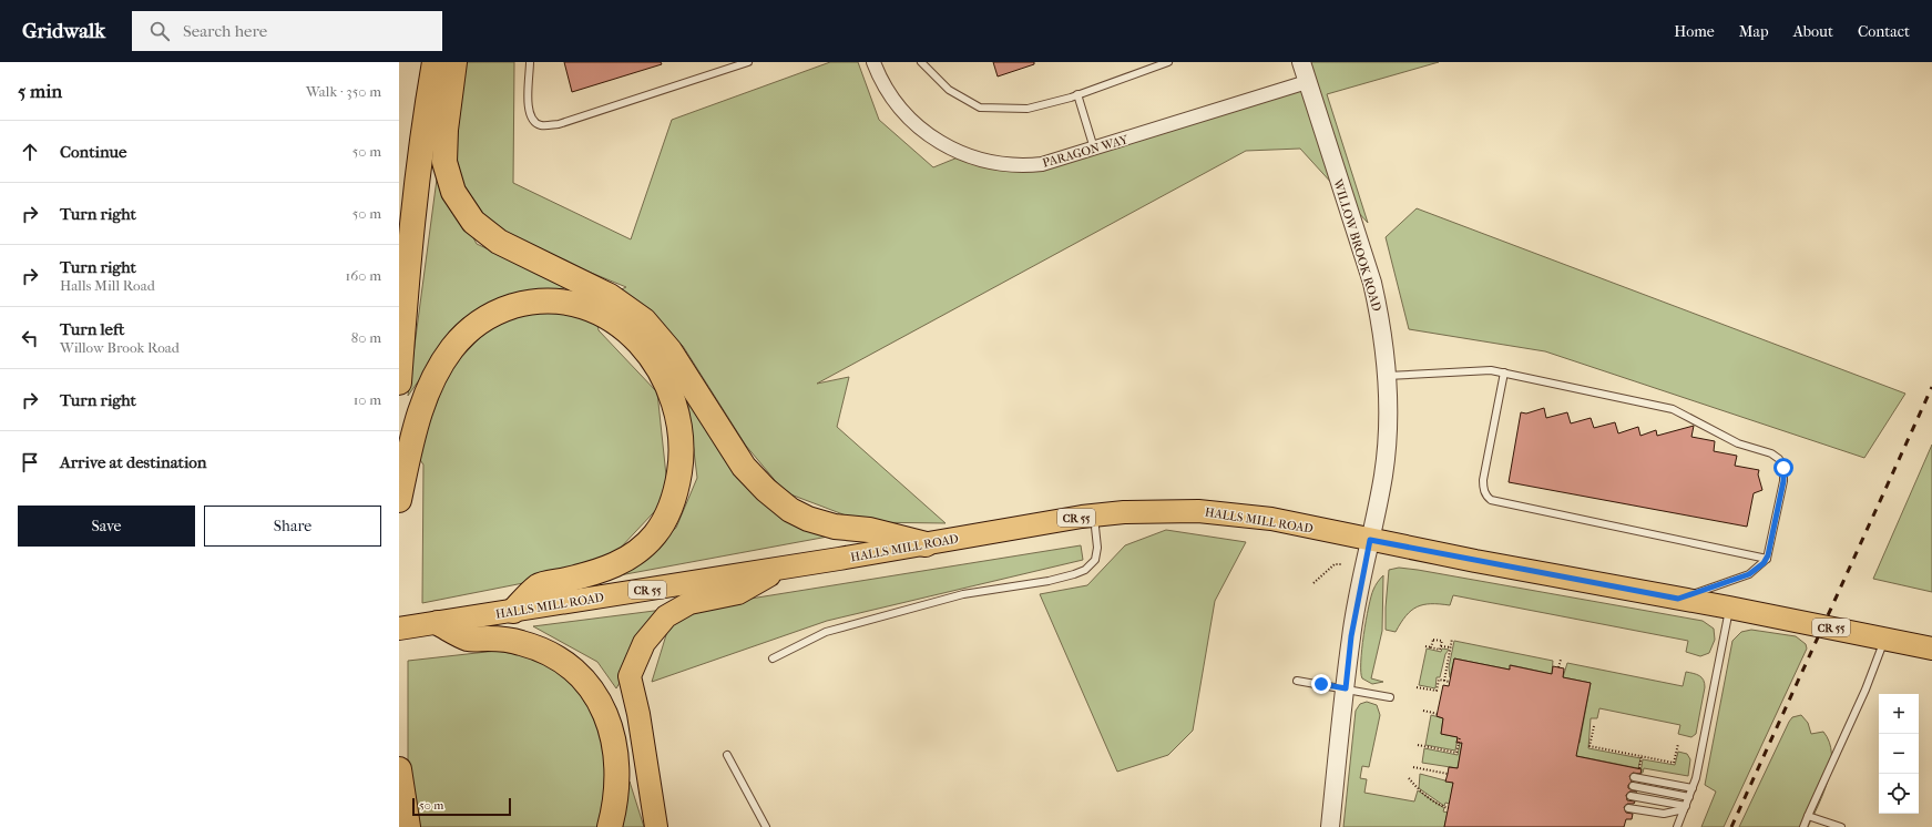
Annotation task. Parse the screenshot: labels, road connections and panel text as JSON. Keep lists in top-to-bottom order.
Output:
{
  "streets": {
    "main road": ["CR 55", "HALLS MILL ROAD"],
    "street": ["PARAGON WAY", "WILLOW BROOK ROAD"]
  },
  "crossings": [
    ["PARAGON WAY", "WILLOW BROOK ROAD"],
    ["WILLOW BROOK ROAD", "HALLS MILL ROAD"]
  ],
  "scale_bar": "50 m",
  "page": {
    "header": "Gridwalk",
    "search": "Search here",
    "nav": [
      "Home",
      "Map",
      "About",
      "Contact"
    ],
    "heading": ["5 min", "Walk · 350 m"],
    "list": [
      ["Continue", "50 m"],
      ["Turn right", "50 m"],
      ["Turn right", "Halls Mill Road", "160 m"],
      ["Turn left", "Willow Brook Road", "80 m"],
      ["Turn right", "10 m"],
      "Arrive at destination"
    ],
    "buttons": ["Save", "Share"],
    "map_buttons": ["+", "−"],
    "scale": "50 m"
  }
}
